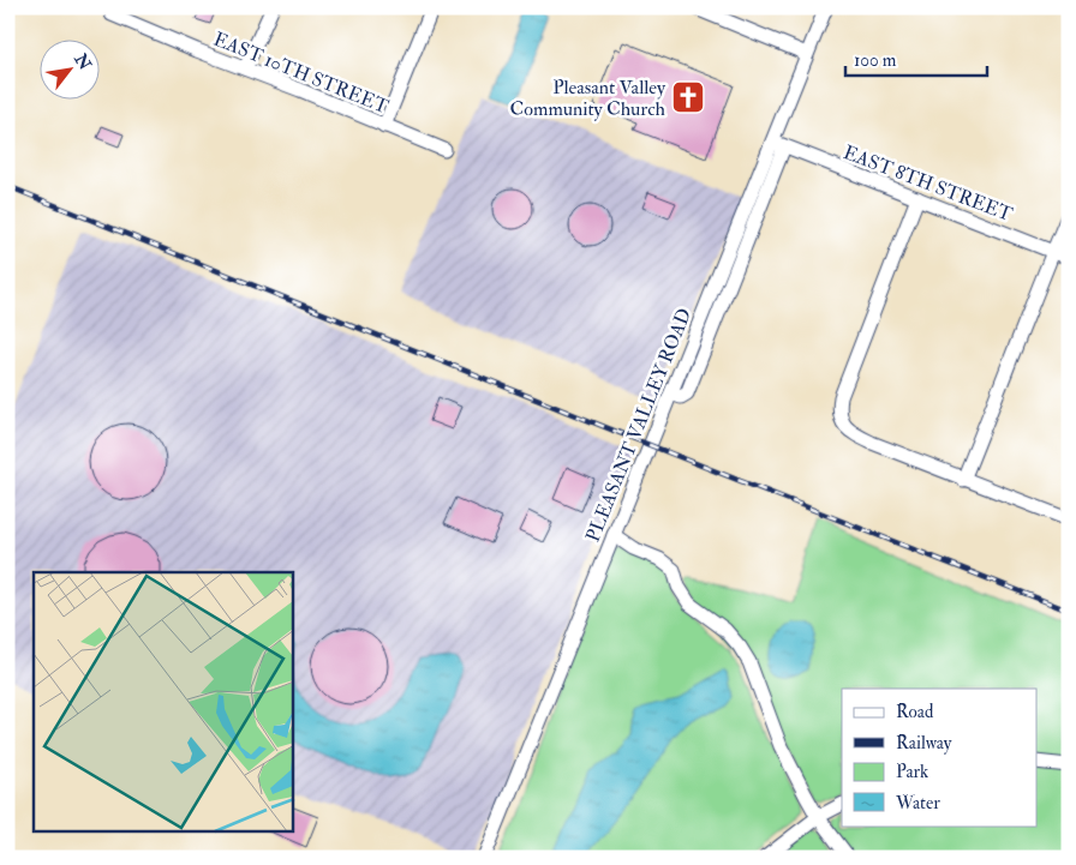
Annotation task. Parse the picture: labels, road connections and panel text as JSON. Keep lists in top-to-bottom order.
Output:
{
  "streets": {
    "street": ["EAST 10TH STREET", "EAST 8TH STREET", "PLEASANT VALLEY ROAD"]
  },
  "crossings": [
    ["EAST 8TH STREET", "PLEASANT VALLEY ROAD"]
  ],
  "places": {
    "church": ["Pleasant Valley Community Church"]
  },
  "legend": [
    "Road",
    "Railway",
    "Park",
    "Water"
  ],
  "scale_bar": "100 m",
  "north": "top right"
}
